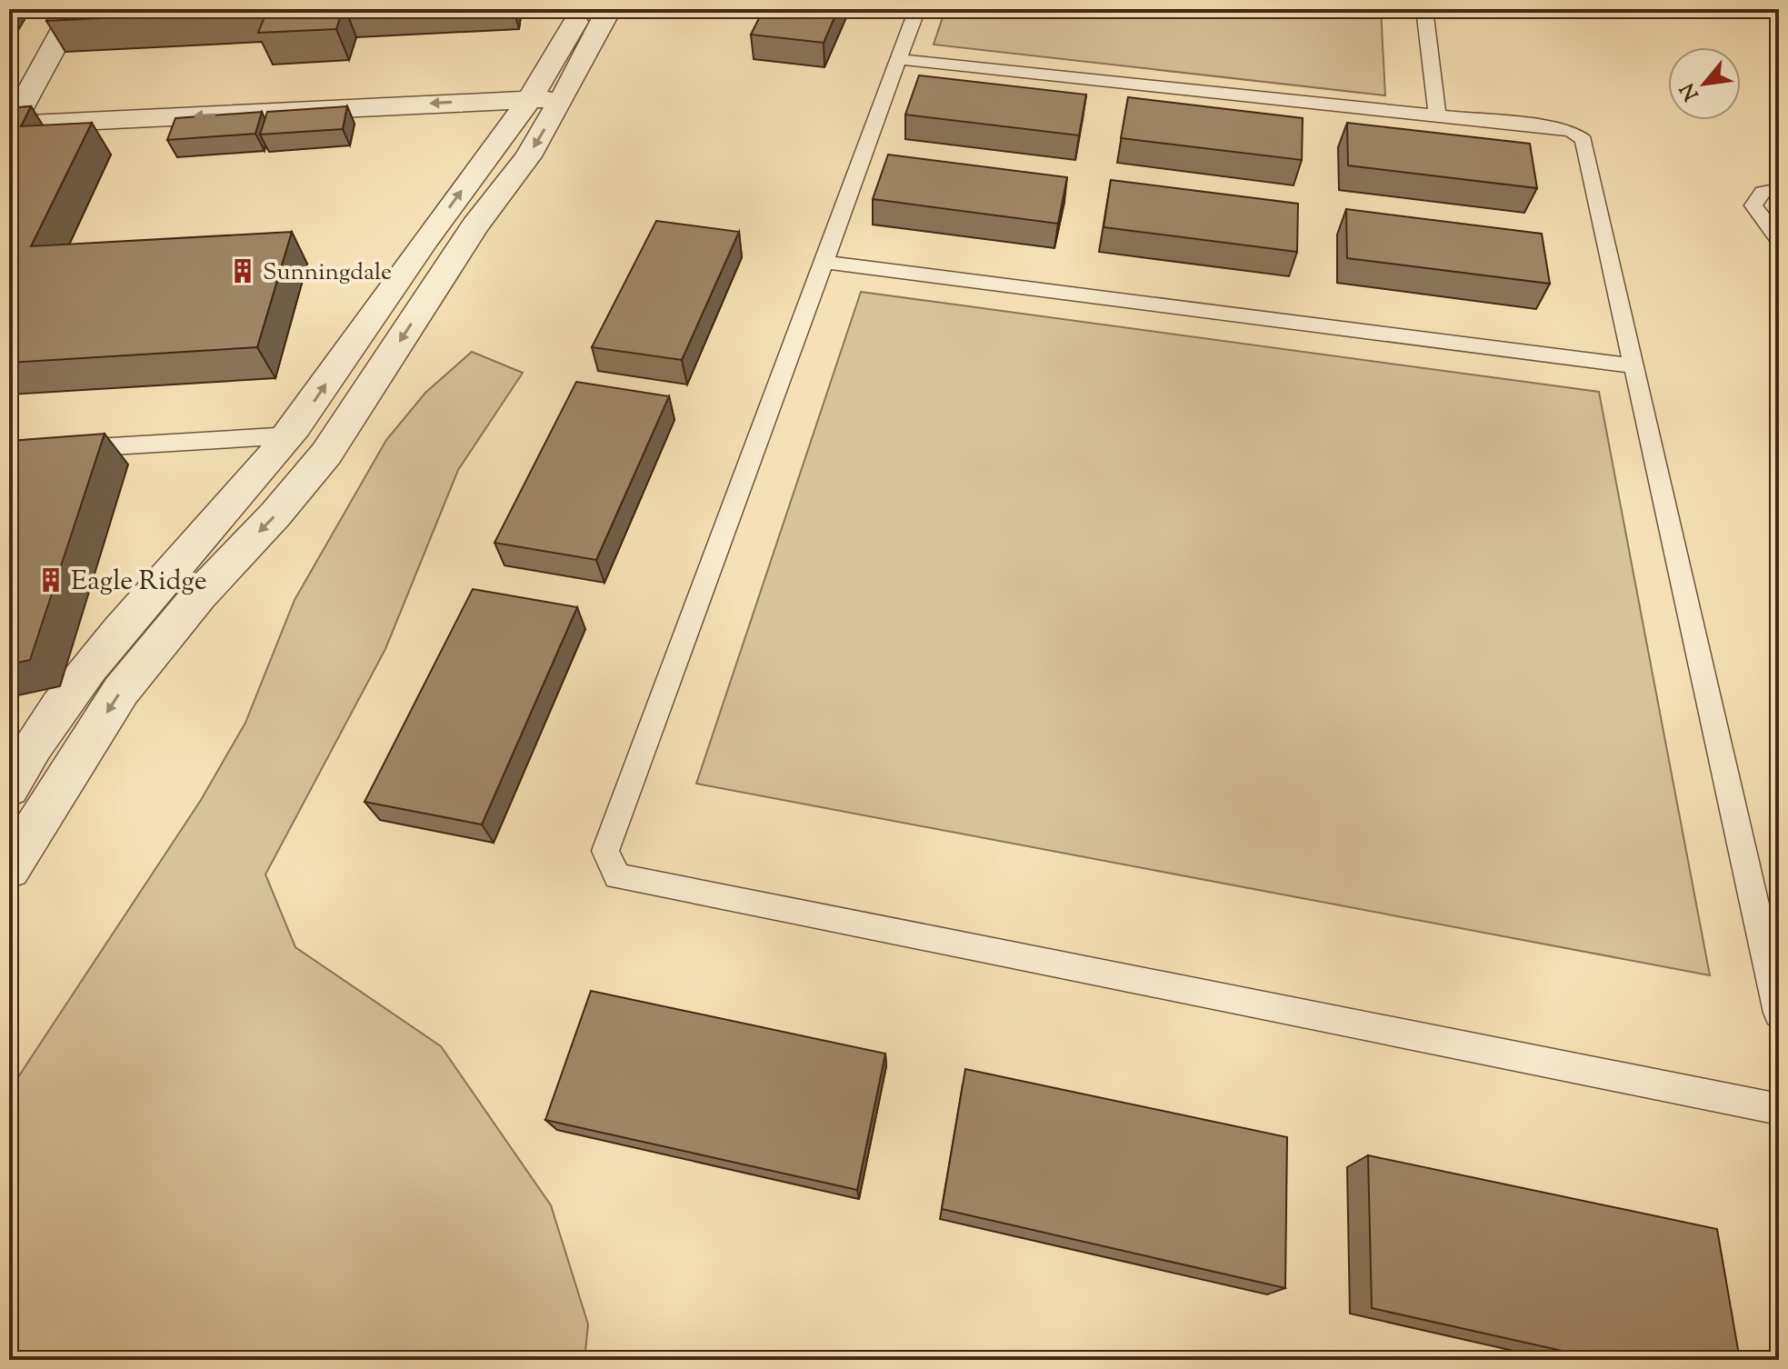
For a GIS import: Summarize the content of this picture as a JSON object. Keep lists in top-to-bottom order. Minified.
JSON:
{"places":{"building":["Sunningdale","Eagle Ridge"]},"north":"bottom left"}
